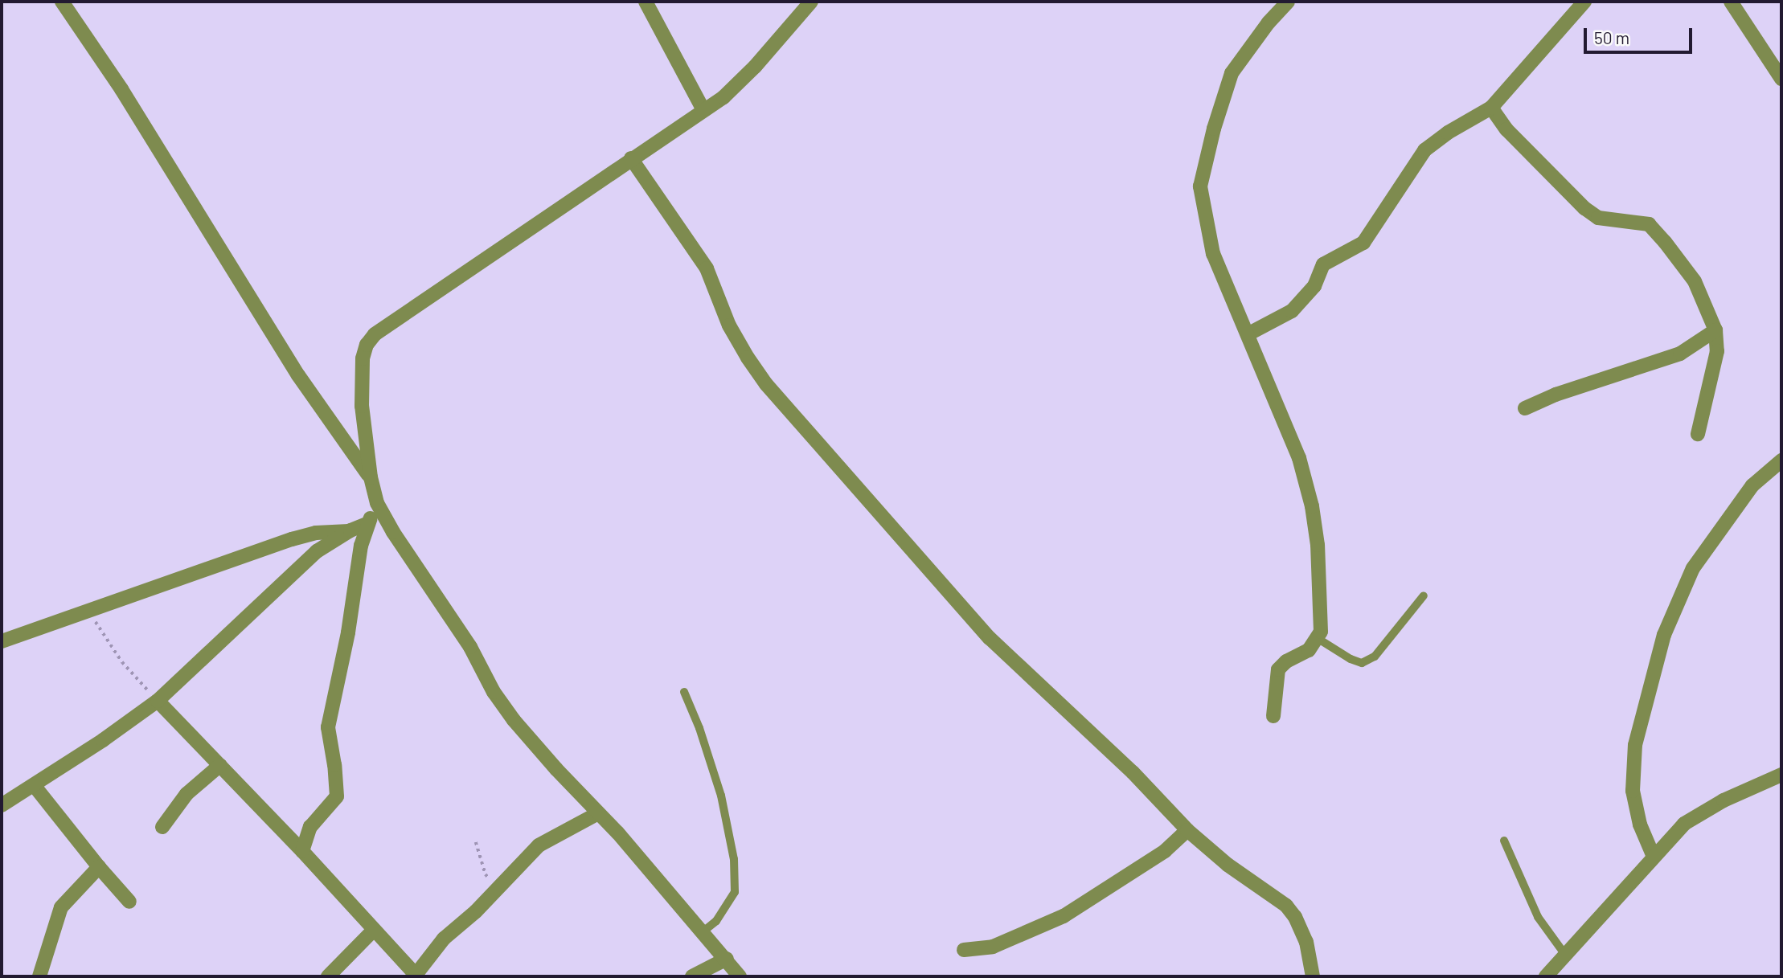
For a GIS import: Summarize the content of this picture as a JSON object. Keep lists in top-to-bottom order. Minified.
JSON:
{"scale_bar":"50 m"}
